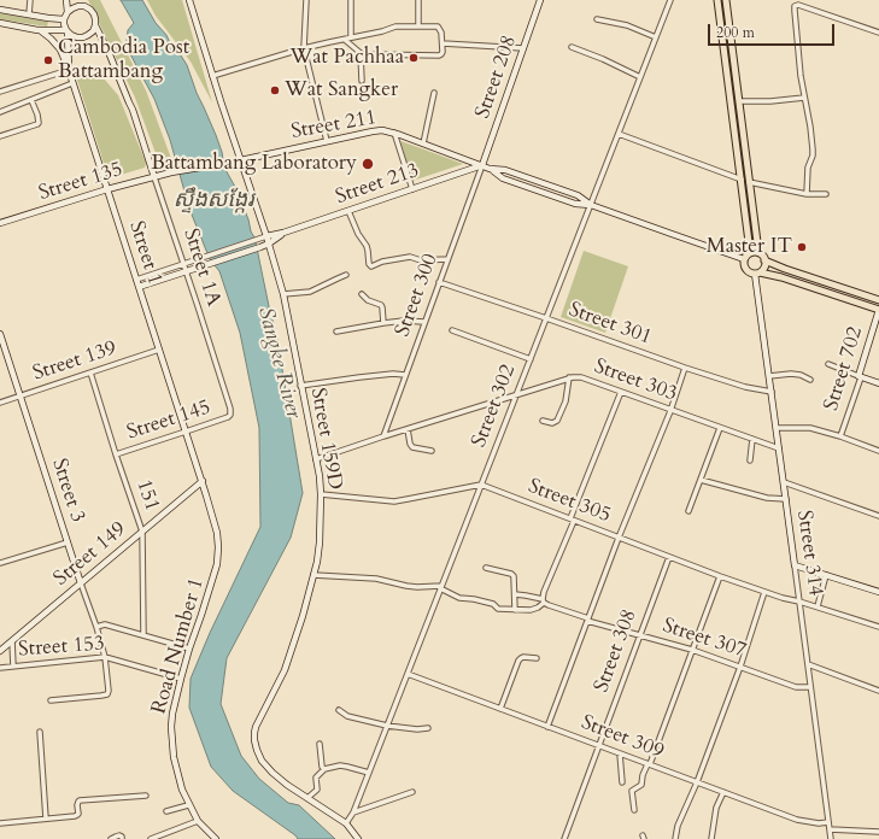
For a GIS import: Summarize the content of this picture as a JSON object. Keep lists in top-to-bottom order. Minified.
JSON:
{"streets":{"street":["Street 208","Street 211","Street 135","Street 213","Street 1","Street 1A","Street 300","Street 301","Street 139","Street 702","Street 303","Street 302","Street 145","Street 159D","Street 3","151","Street 305","Street 314","Street 149","Street 307","Road Number 1","Street 153","Street 308","Street 309"]},"crossings":[["Street 208","Street 211"],["Street 208","Street 213"],["Street 208","Street 300"],["Street 211","Street 135"],["Street 211","Street 213"],["Street 211","Street 300"],["Street 211","Street 302"],["Street 211","Street 159D"],["Street 211","Street 314"],["Street 135","Street 1"],["Street 135","Street 1A"],["Street 213","Street 1"],["Street 213","Street 1A"],["Street 213","Street 300"],["Street 213","Street 159D"],["Street 1","Street 1A"],["Street 1","Street 139"],["Street 1","Street 145"],["Street 1","Street 149"],["Street 1","Road Number 1"],["Street 1A","Street 145"],["Street 300","Street 301"],["Street 300","Street 303"],["Street 301","Street 302"],["Street 301","Street 314"],["Street 139","Street 3"],["Street 139","151"],["Street 303","Street 302"],["Street 303","Street 159D"],["Street 303","Street 314"],["Street 302","Street 159D"],["Street 302","Street 305"],["Street 302","Street 309"],["Street 145","151"],["Street 3","Street 149"],["Street 3","Street 153"],["151","Street 149"],["Street 305","Street 314"],["Street 305","Street 308"],["Street 314","Street 307"],["Street 314","Street 309"],["Street 149","Road Number 1"],["Street 307","Street 308"],["Road Number 1","Street 153"],["Street 308","Street 309"]],"water":["ស្ទឹងសង្កែរ","Sangke River"],"places":["Wat Pachhaa","Cambodia Post Battambang","Wat Sangker","Battambang Laboratory","Master IT"],"scale_bar":"200 m"}
